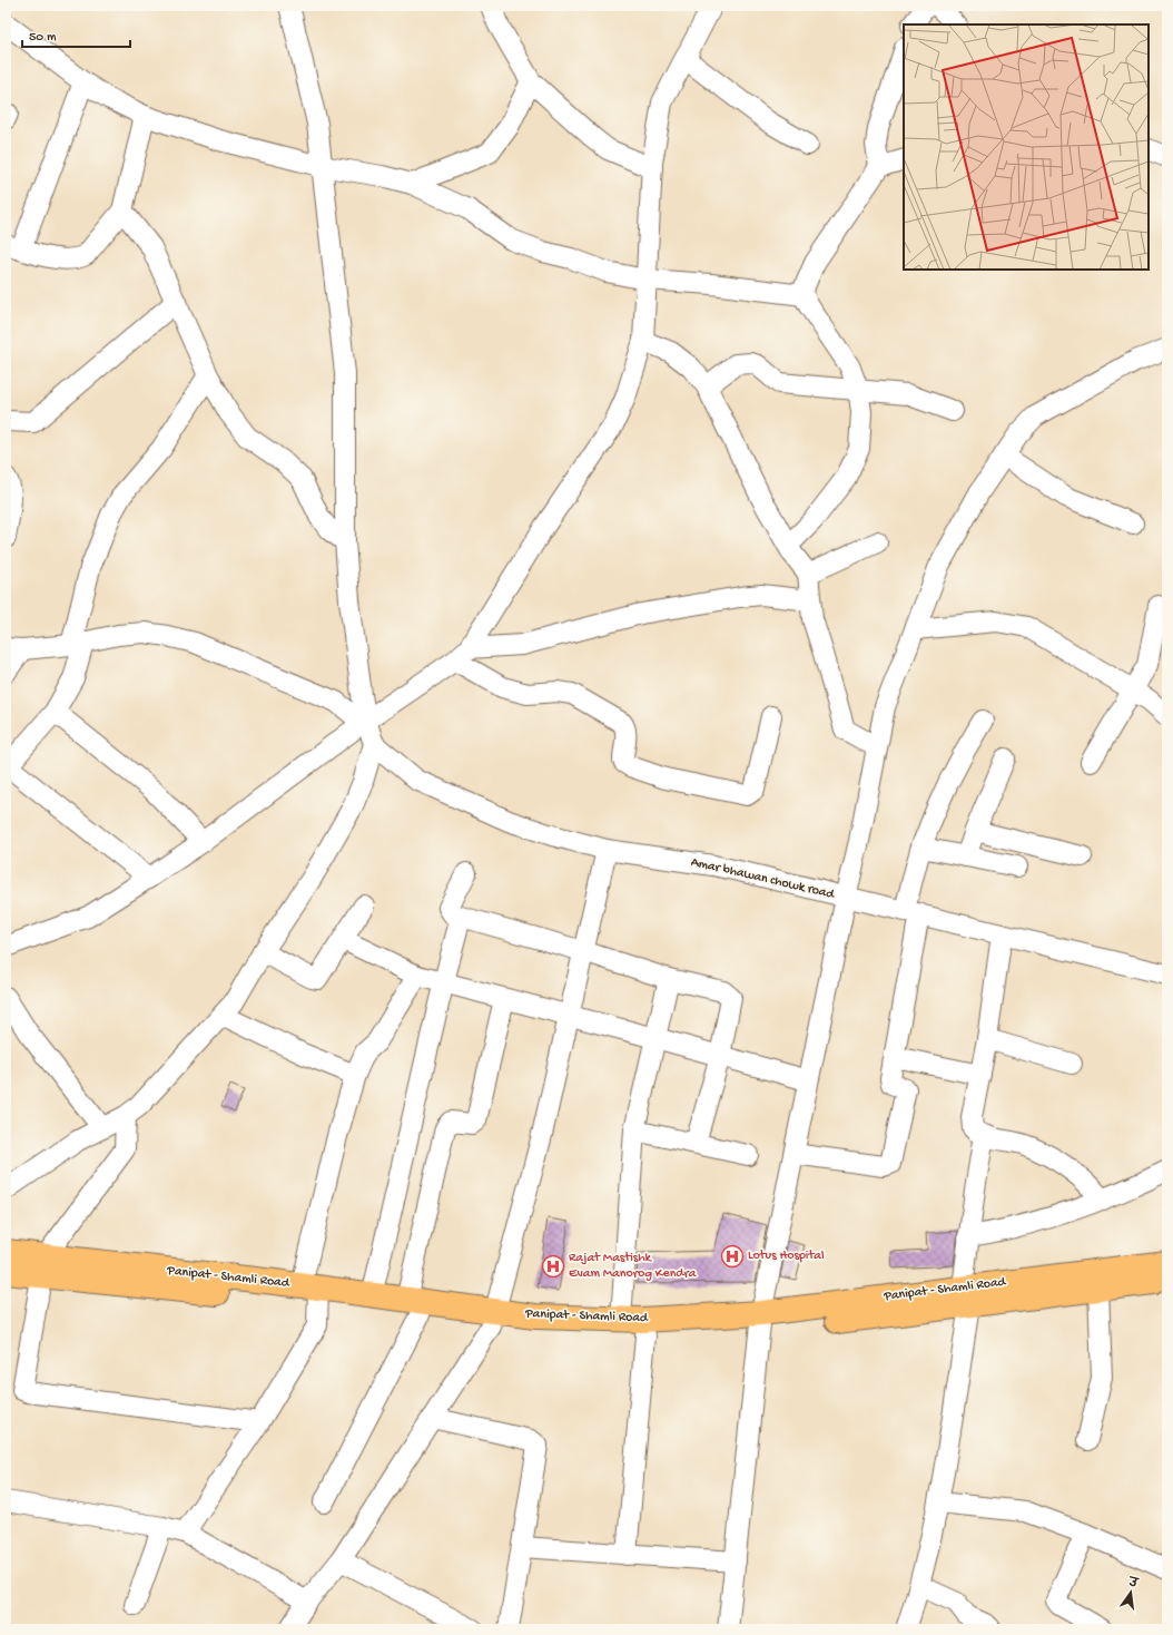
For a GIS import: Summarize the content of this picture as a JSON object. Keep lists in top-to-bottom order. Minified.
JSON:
{"streets":{"highway":["Panipat - Shamli Road"],"street":["Amar bhawan chowk road"]},"places":{"hospital":["Lotus Hospital","Rajat Mastishk Evam Manorog Kendra"]},"scale_bar":"50 m","north":"top"}
